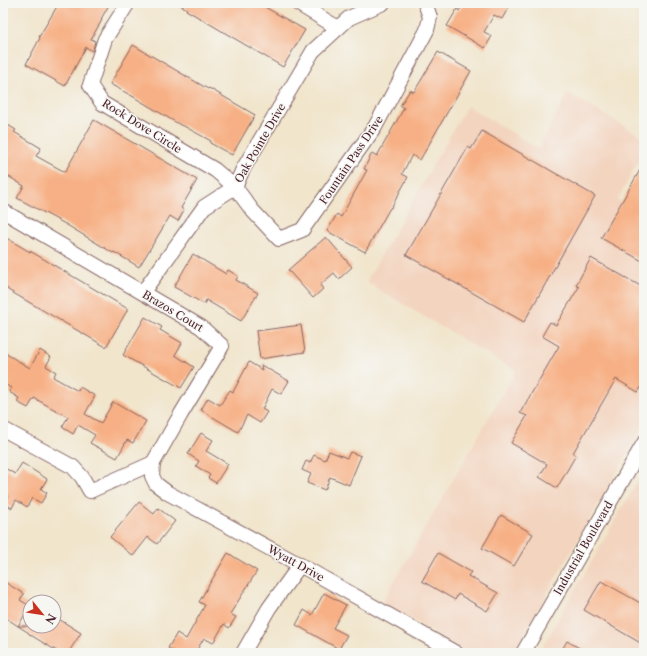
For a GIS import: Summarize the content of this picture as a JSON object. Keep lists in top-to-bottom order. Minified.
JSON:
{"streets":{"street":["Rock Dove Circle","Oak Pointe Drive","Fountain Pass Drive","Brazos Court","Industrial Boulevard","Wyatt Drive"]},"crossings":[["Rock Dove Circle","Oak Pointe Drive"],["Rock Dove Circle","Fountain Pass Drive"],["Oak Pointe Drive","Fountain Pass Drive"],["Oak Pointe Drive","Brazos Court"],["Brazos Court","Wyatt Drive"]],"north":"bottom right"}
